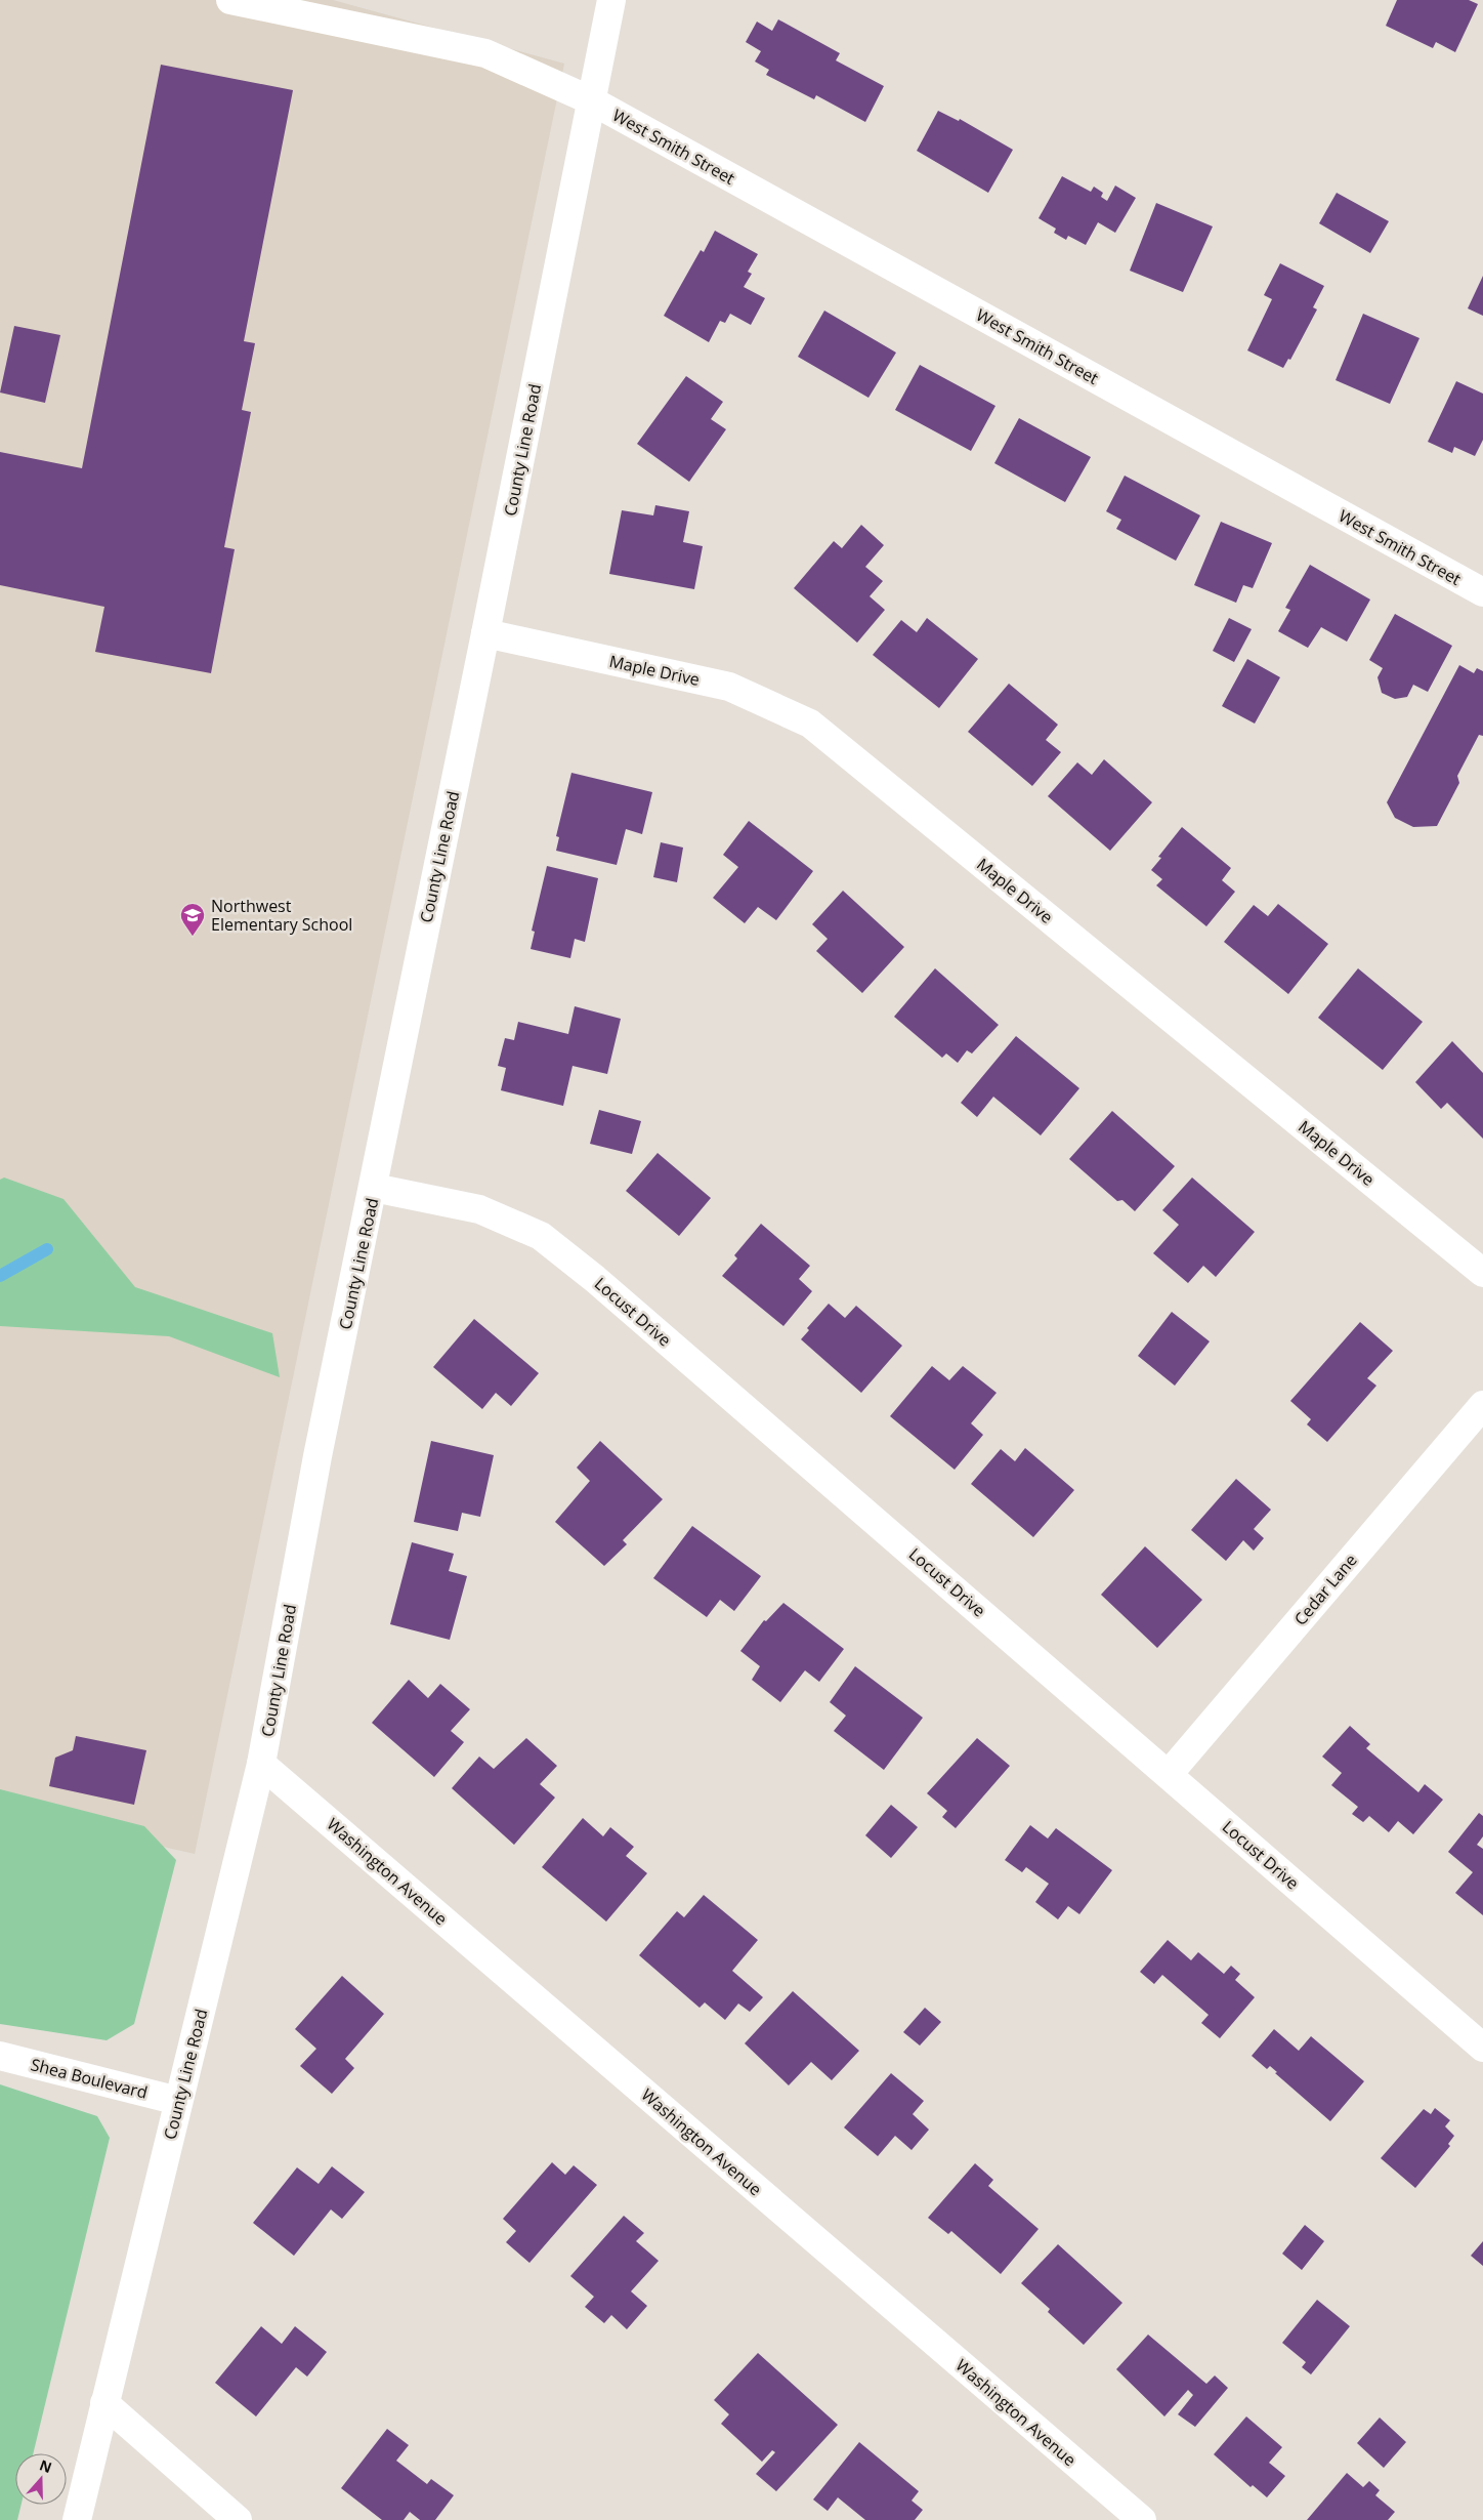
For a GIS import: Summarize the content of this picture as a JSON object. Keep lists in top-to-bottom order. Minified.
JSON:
{"streets":{"street":["West Smith Street","County Line Road","Maple Drive","Locust Drive","Cedar Lane","Washington Avenue","Shea Boulevard"]},"crossings":[["West Smith Street","County Line Road"],["County Line Road","Maple Drive"],["County Line Road","Locust Drive"],["County Line Road","Washington Avenue"],["County Line Road","Shea Boulevard"],["Locust Drive","Cedar Lane"]],"places":{"school or university":["Northwest Elementary School"]},"north":"top"}
